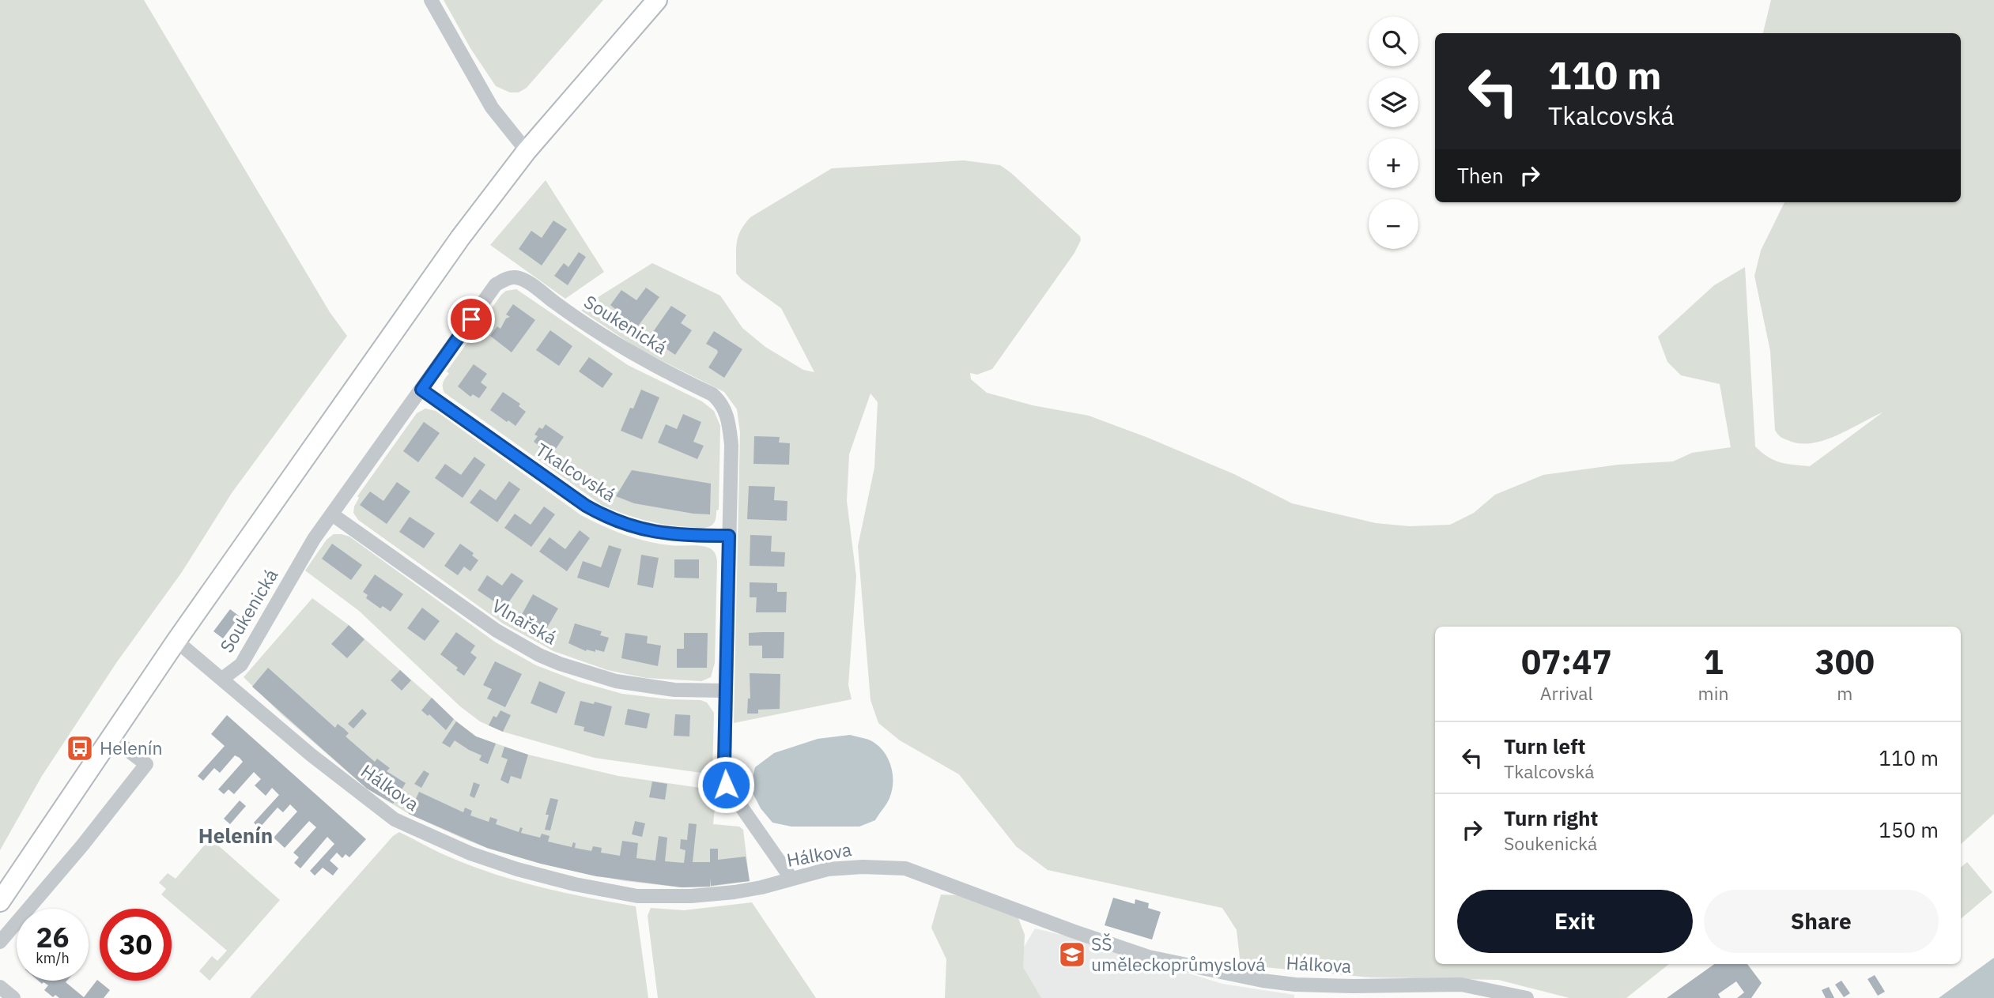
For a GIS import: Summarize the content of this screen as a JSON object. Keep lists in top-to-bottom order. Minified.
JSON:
{"streets":{"street":["Soukenická","Tkalcovská","Vlnařská","Hálkova"]},"crossings":[["Soukenická","Tkalcovská"],["Soukenická","Vlnařská"],["Soukenická","Hálkova"]],"districts":["Helenín"],"places":{"bus stop":["Helenín"],"school or university":["SŠ uměleckoprůmyslová"]},"page":{"map_buttons":["+","−"],"turn":["110 m","Tkalcovská"],"then":"Then","eta":["07:47","Arrival","1","min","300","m"],"list":[{"name":"Turn left","note":"Tkalcovská","value":"110 m"},{"name":"Turn right","note":"Soukenická","value":"150 m"}],"buttons":["Exit","Share"],"speed":"26 km/h","limit":"30"}}
